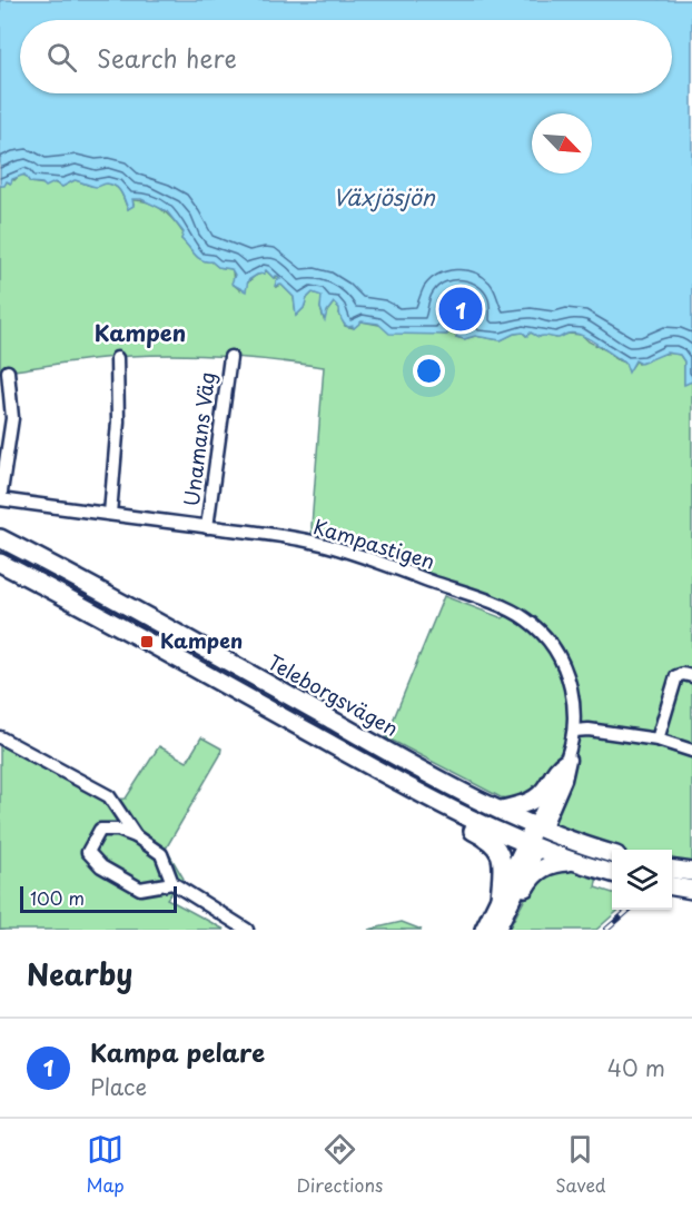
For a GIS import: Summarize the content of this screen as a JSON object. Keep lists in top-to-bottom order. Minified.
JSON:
{"streets":{"main road":["Teleborgsvägen"],"street":["Unamans Väg","Kampastigen"]},"crossings":[["Unamans Väg","Kampastigen"],["Kampastigen","Teleborgsvägen"]],"districts":["Kampen"],"water":["Växjösjön"],"places":{"transit":["Kampen"]},"scale_bar":"100 m","north":"bottom right","page":{"search":"Search here","pins":"1","scale":"100 m","heading":"Nearby","list":[{"mark":"1","name":"Kampa pelare","note":"Place","value":"40 m"}],"nav":["Map","Directions","Saved"]}}
